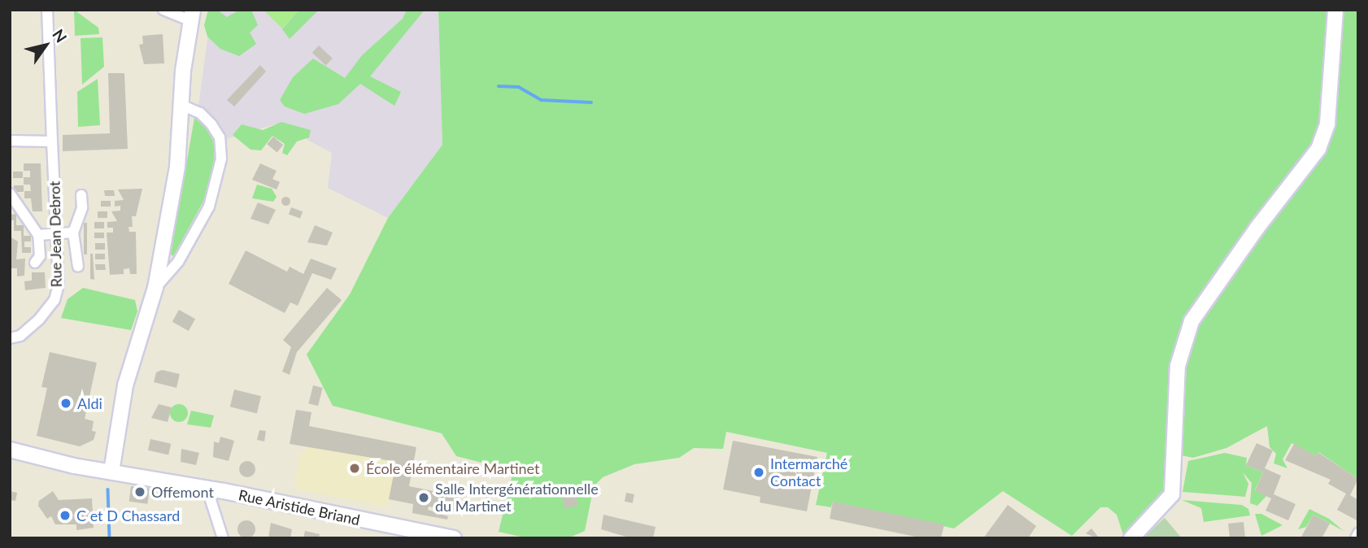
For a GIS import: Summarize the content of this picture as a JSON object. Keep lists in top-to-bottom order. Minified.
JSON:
{"streets":{"street":["Rue Jean Debrot","Rue Aristide Briand"]},"places":["Aldi","École élémentaire Martinet","Intermarché Contact","Offemont","Salle Intergénérationnelle du Martinet","C et D Chassard"],"north":"top right"}
